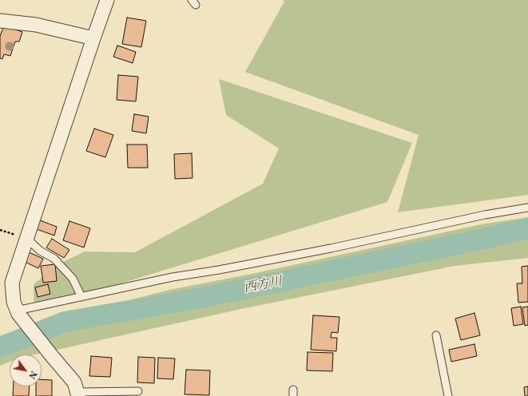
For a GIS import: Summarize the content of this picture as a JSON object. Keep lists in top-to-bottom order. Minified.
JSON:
{"water":["西方川"],"north":"bottom right"}
